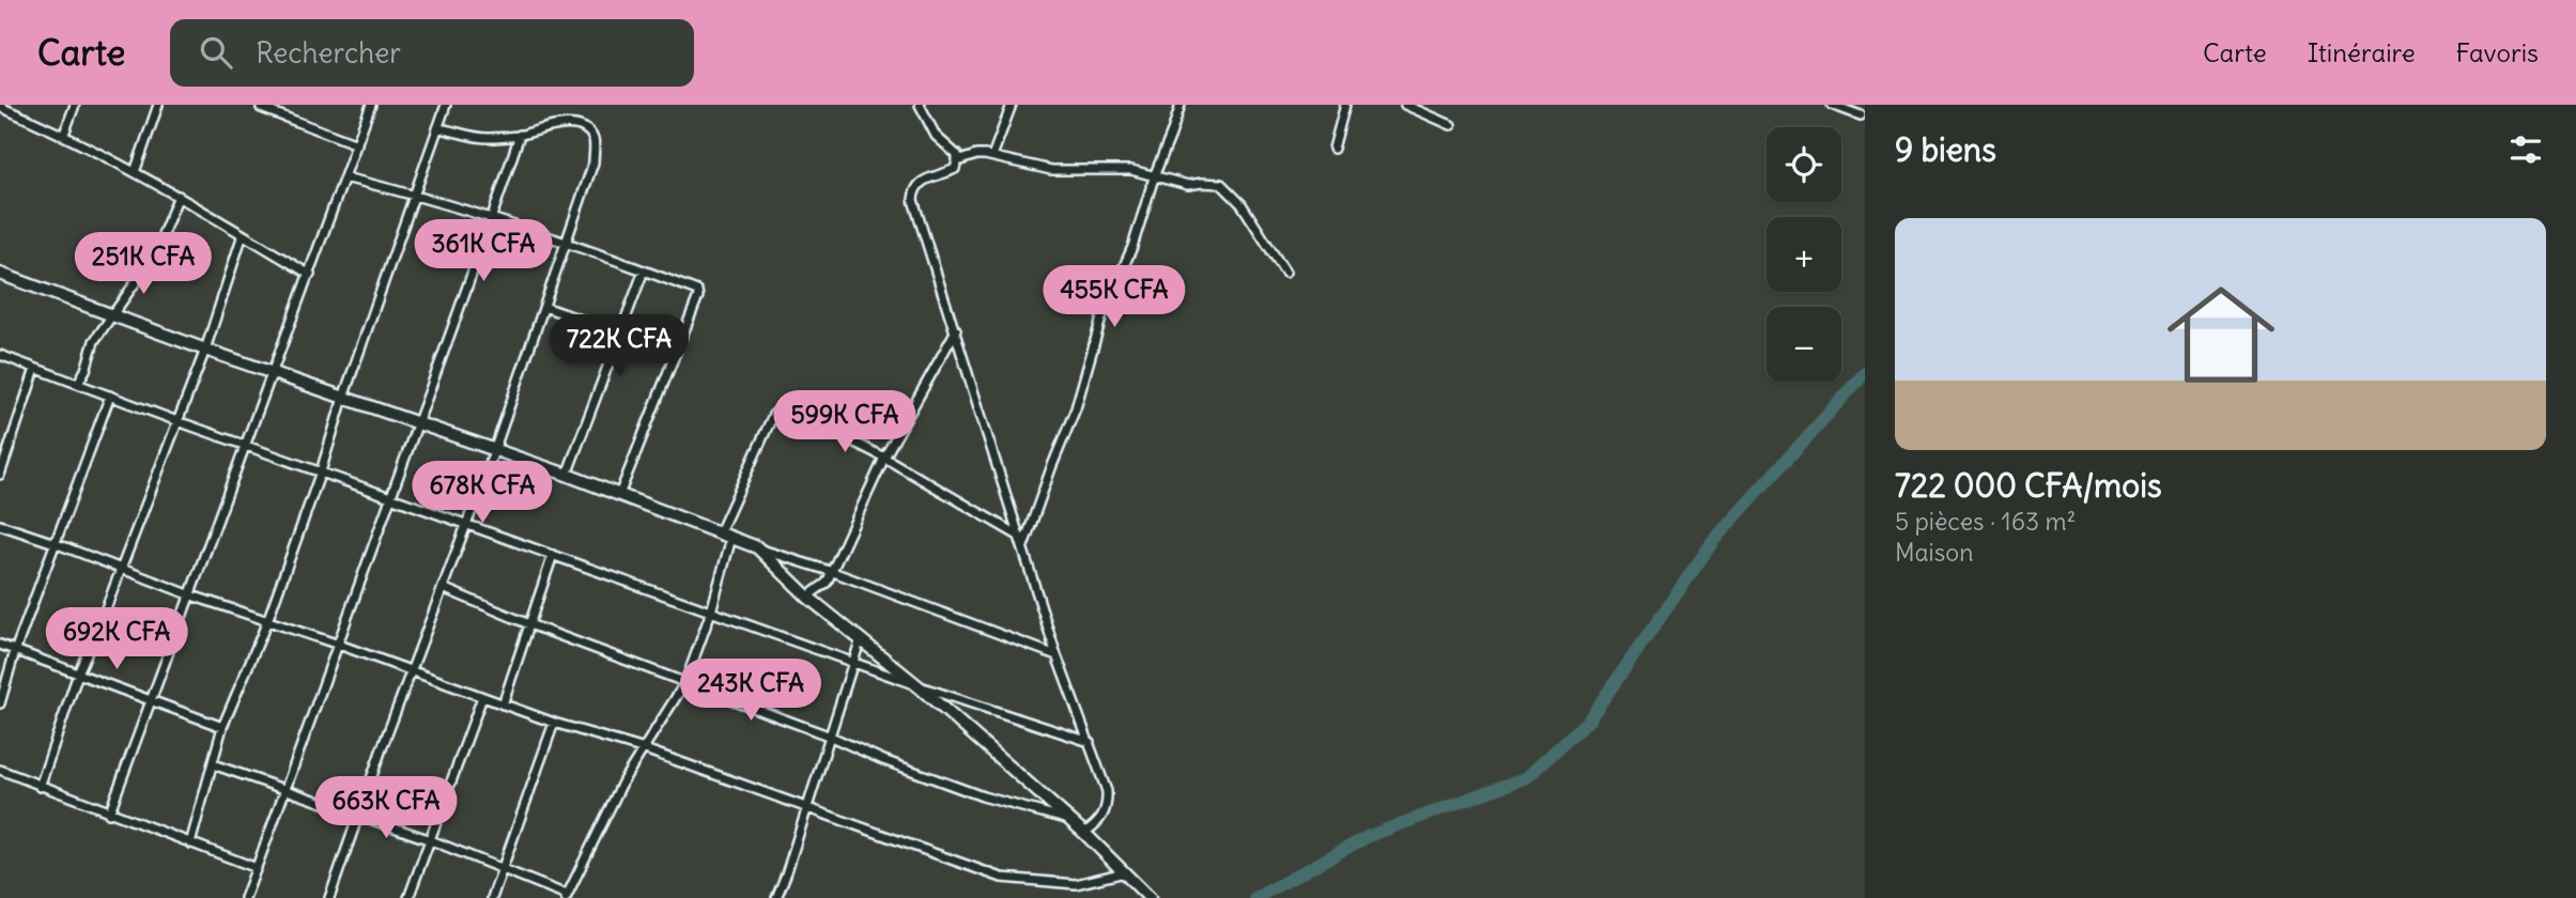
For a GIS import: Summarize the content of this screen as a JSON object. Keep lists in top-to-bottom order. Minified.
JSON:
{"page":{"header":"Carte","search":"Rechercher","nav":["Carte","Itinéraire","Favoris"],"heading":"9 biens","map_buttons":["+","−"],"list":[{"name":"722 000 CFA/mois","note":"5 pièces · 163 m² · Maison"}],"price":["361K CFA","251K CFA","455K CFA","722K CFA","599K CFA","678K CFA","692K CFA","243K CFA","663K CFA"]}}
